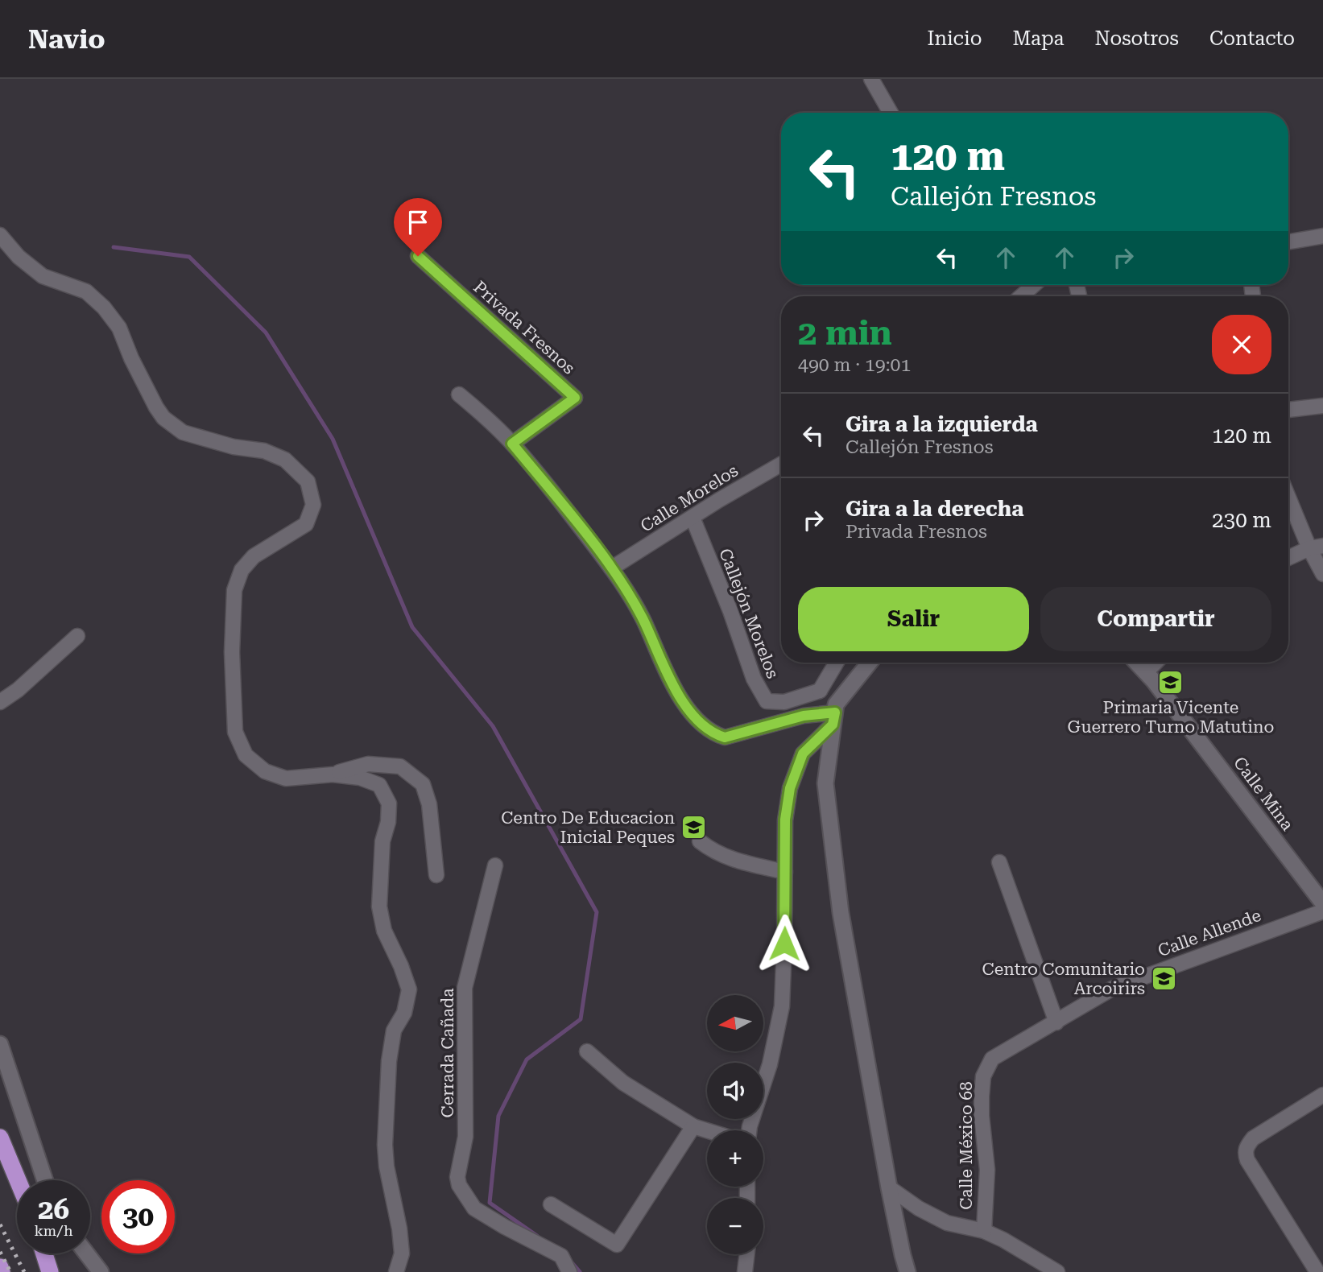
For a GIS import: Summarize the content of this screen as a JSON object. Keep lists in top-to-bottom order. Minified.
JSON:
{"streets":{"street":["Privada Fresnos","Calle Morelos","Callejón Morelos","Calle Mina","Calle Allende","Cerrada Cañada","Calle México 68"]},"crossings":[["Calle Morelos","Callejón Morelos"],["Calle Allende","Calle México 68"]],"places":{"school or university":["Primaria Vicente Guerrero Turno Matutino","Centro De Educacion Inicial Peques","Centro Comunitario Arcoirirs"]},"north":"left","page":{"header":"Navio","nav":["Inicio","Mapa","Nosotros","Contacto"],"turn":["120 m","Callejón Fresnos"],"heading":["2 min","490 m · 19:01"],"list":[{"name":"Gira a la izquierda","note":"Callejón Fresnos","value":"120 m"},{"name":"Gira a la derecha","note":"Privada Fresnos","value":"230 m"}],"buttons":["Salir","Compartir"],"map_buttons":["+","−"],"speed":"26 km/h","limit":"30"}}
